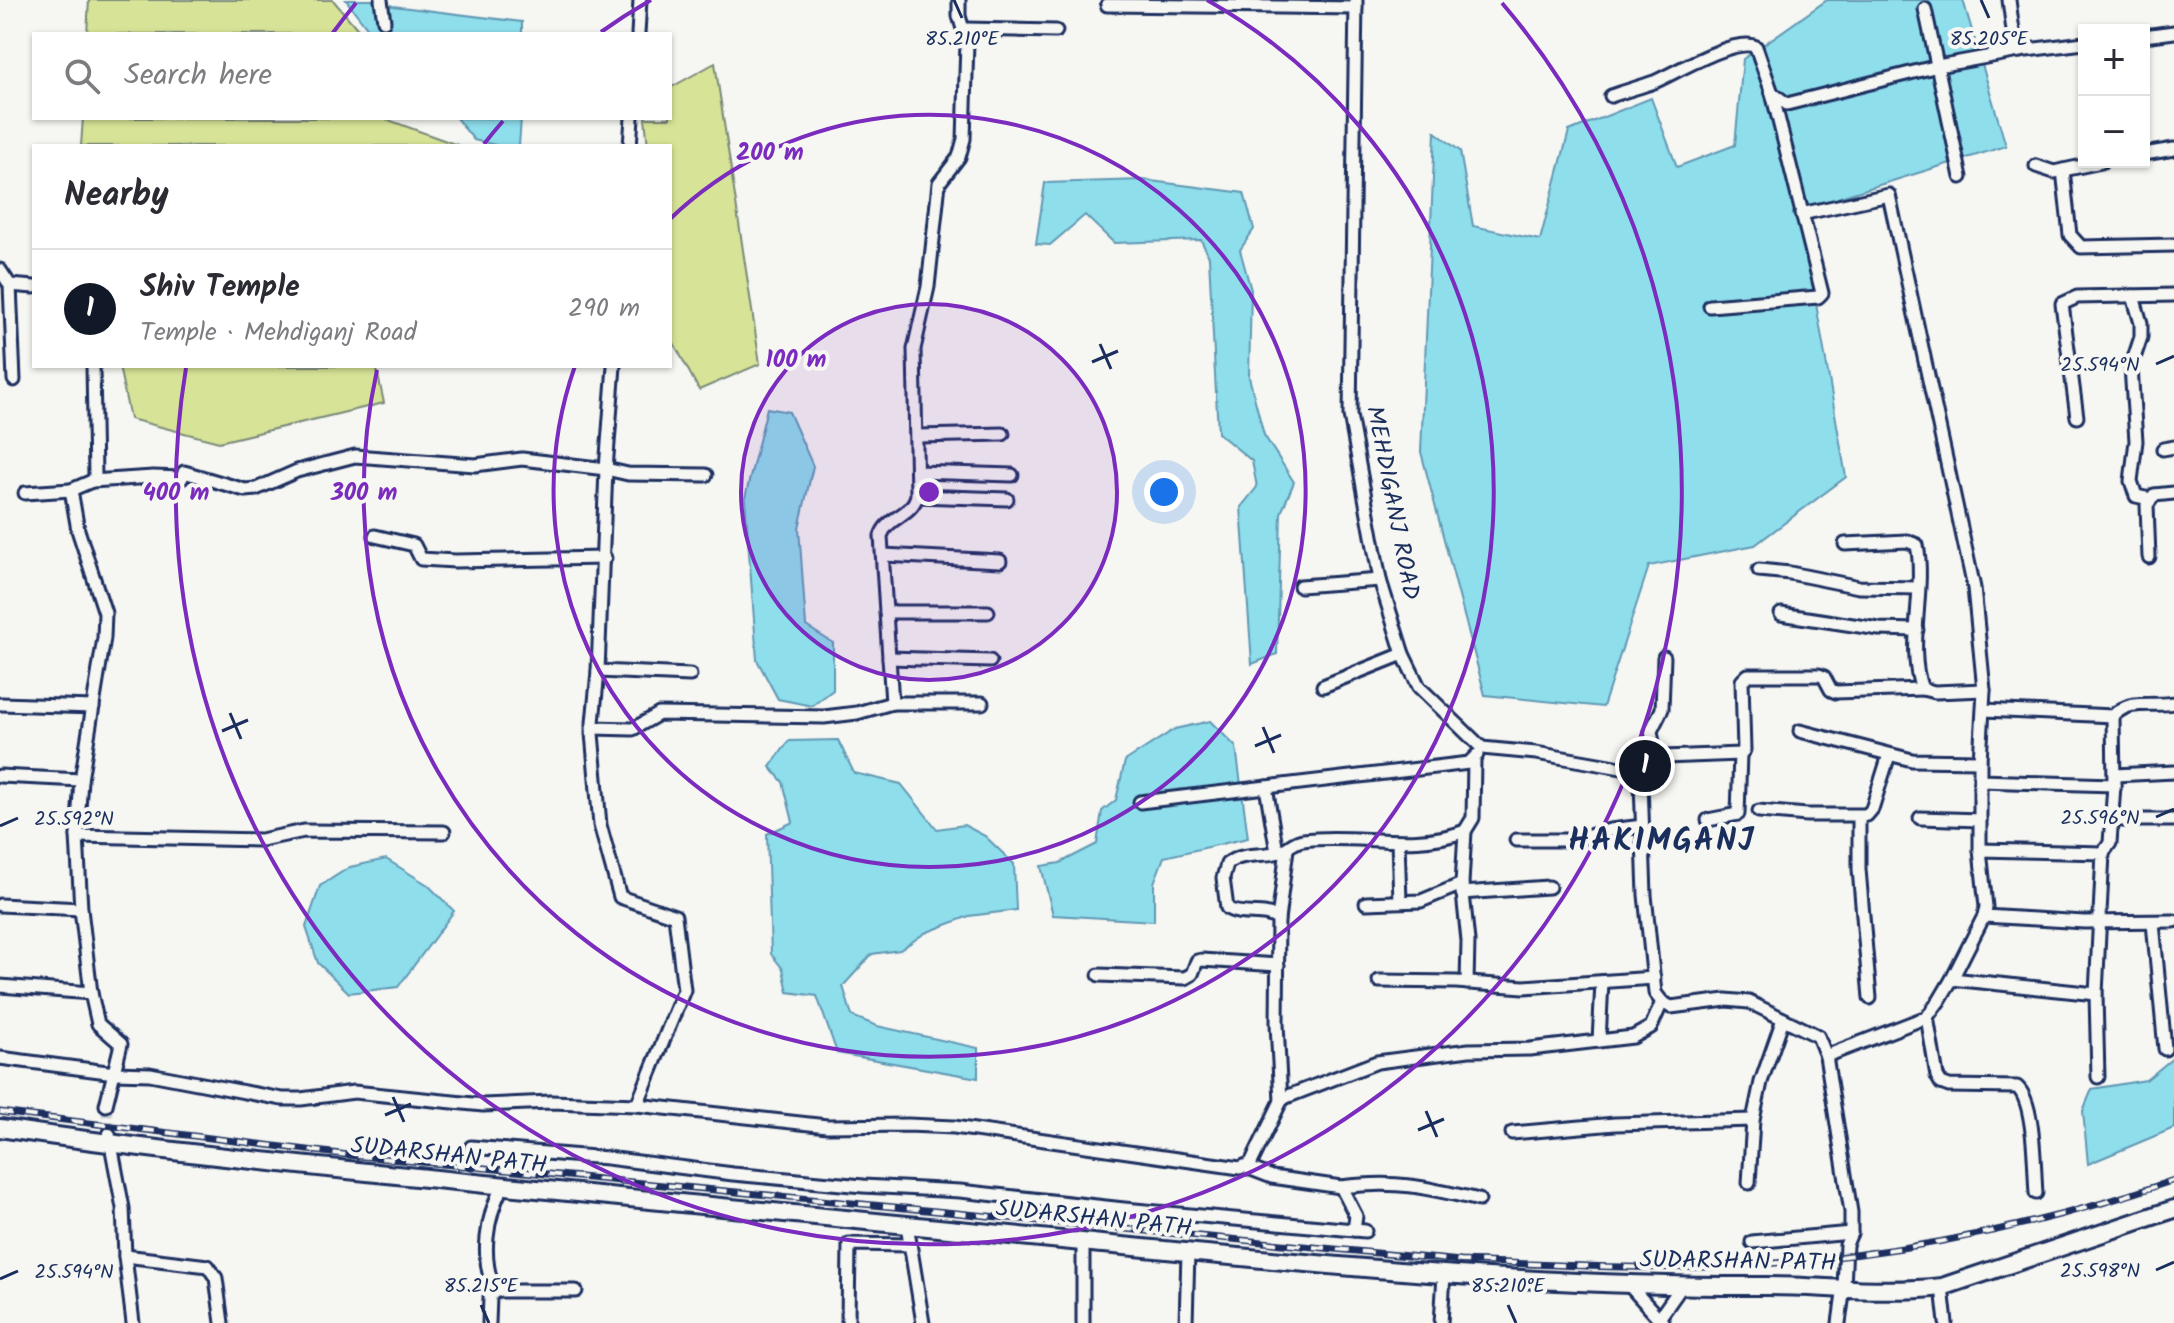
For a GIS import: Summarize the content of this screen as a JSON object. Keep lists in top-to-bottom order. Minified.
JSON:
{"streets":{"main road":["SUDARSHAN PATH"],"street":["MEHDIGANJ ROAD"]},"districts":["HAKIMGANJ"],"page":{"map_buttons":["+","−"],"search":"Search here","heading":"Nearby","list":[{"mark":"1","name":"Shiv Temple","note":"Temple · Mehdiganj Road","value":"290 m"}],"pins":"1"},"coordinates":["85.210°E","85.205°E","25.594°N","25.596°N","25.592°N","25.598°N","85.215°E"],"rings":["200 m","100 m","300 m","400 m"]}
